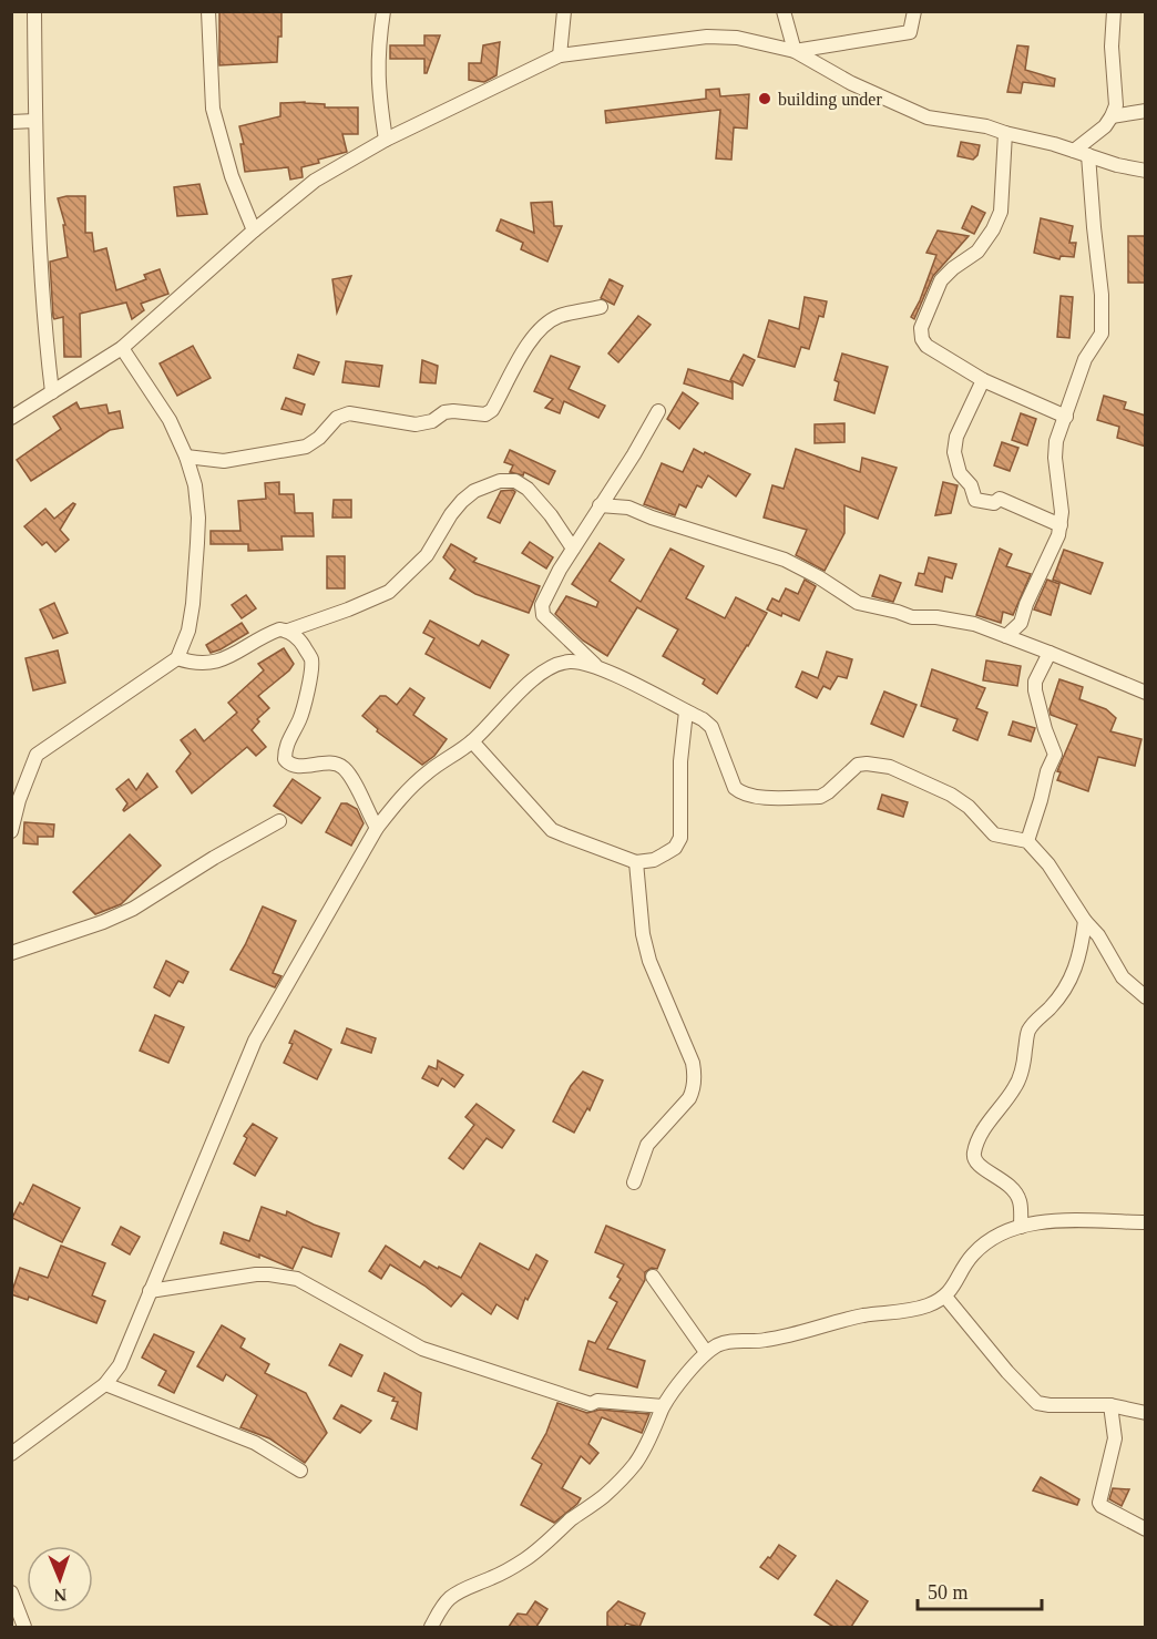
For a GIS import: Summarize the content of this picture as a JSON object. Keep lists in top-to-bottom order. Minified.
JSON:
{"places":["building under"],"scale_bar":"50 m","north":"bottom"}
